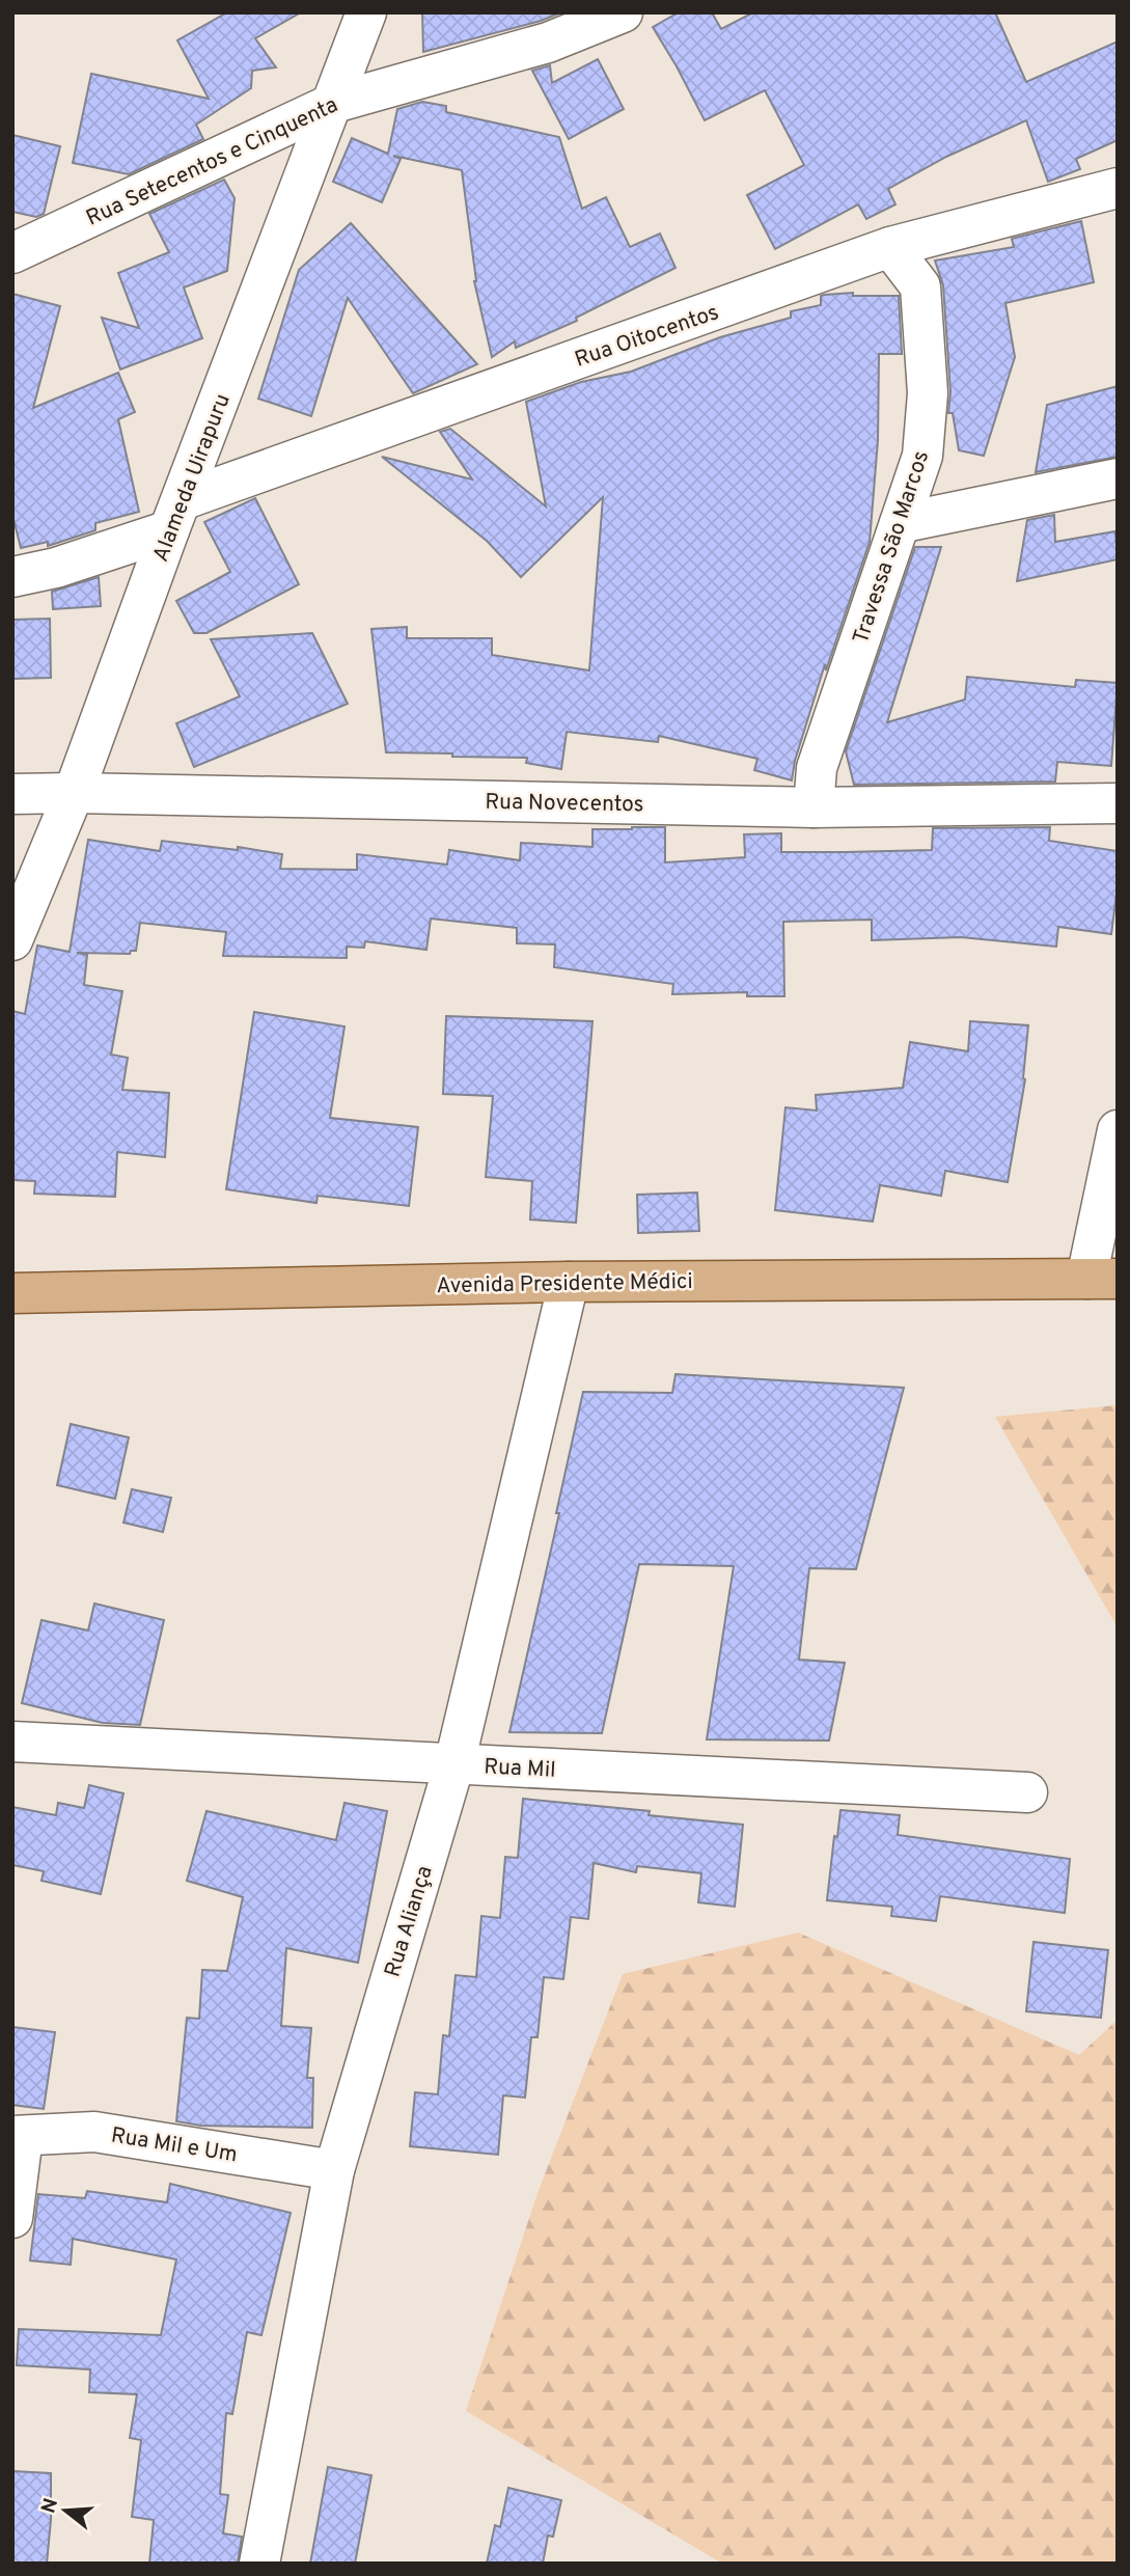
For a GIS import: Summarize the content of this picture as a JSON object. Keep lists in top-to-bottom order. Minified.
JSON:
{"streets":{"main road":["Avenida Presidente Médici"],"street":["Rua Setecentos e Cinquenta","Rua Oitocentos","Alameda Uirapuru","Travessa São Marcos","Rua Novecentos","Rua Mil","Rua Aliança","Rua Mil e Um"]},"crossings":[["Rua Setecentos e Cinquenta","Alameda Uirapuru"],["Rua Oitocentos","Alameda Uirapuru"],["Rua Oitocentos","Travessa São Marcos"],["Alameda Uirapuru","Rua Novecentos"],["Travessa São Marcos","Rua Novecentos"],["Avenida Presidente Médici","Rua Aliança"],["Rua Mil","Rua Aliança"],["Rua Aliança","Rua Mil e Um"]],"north":"left"}
